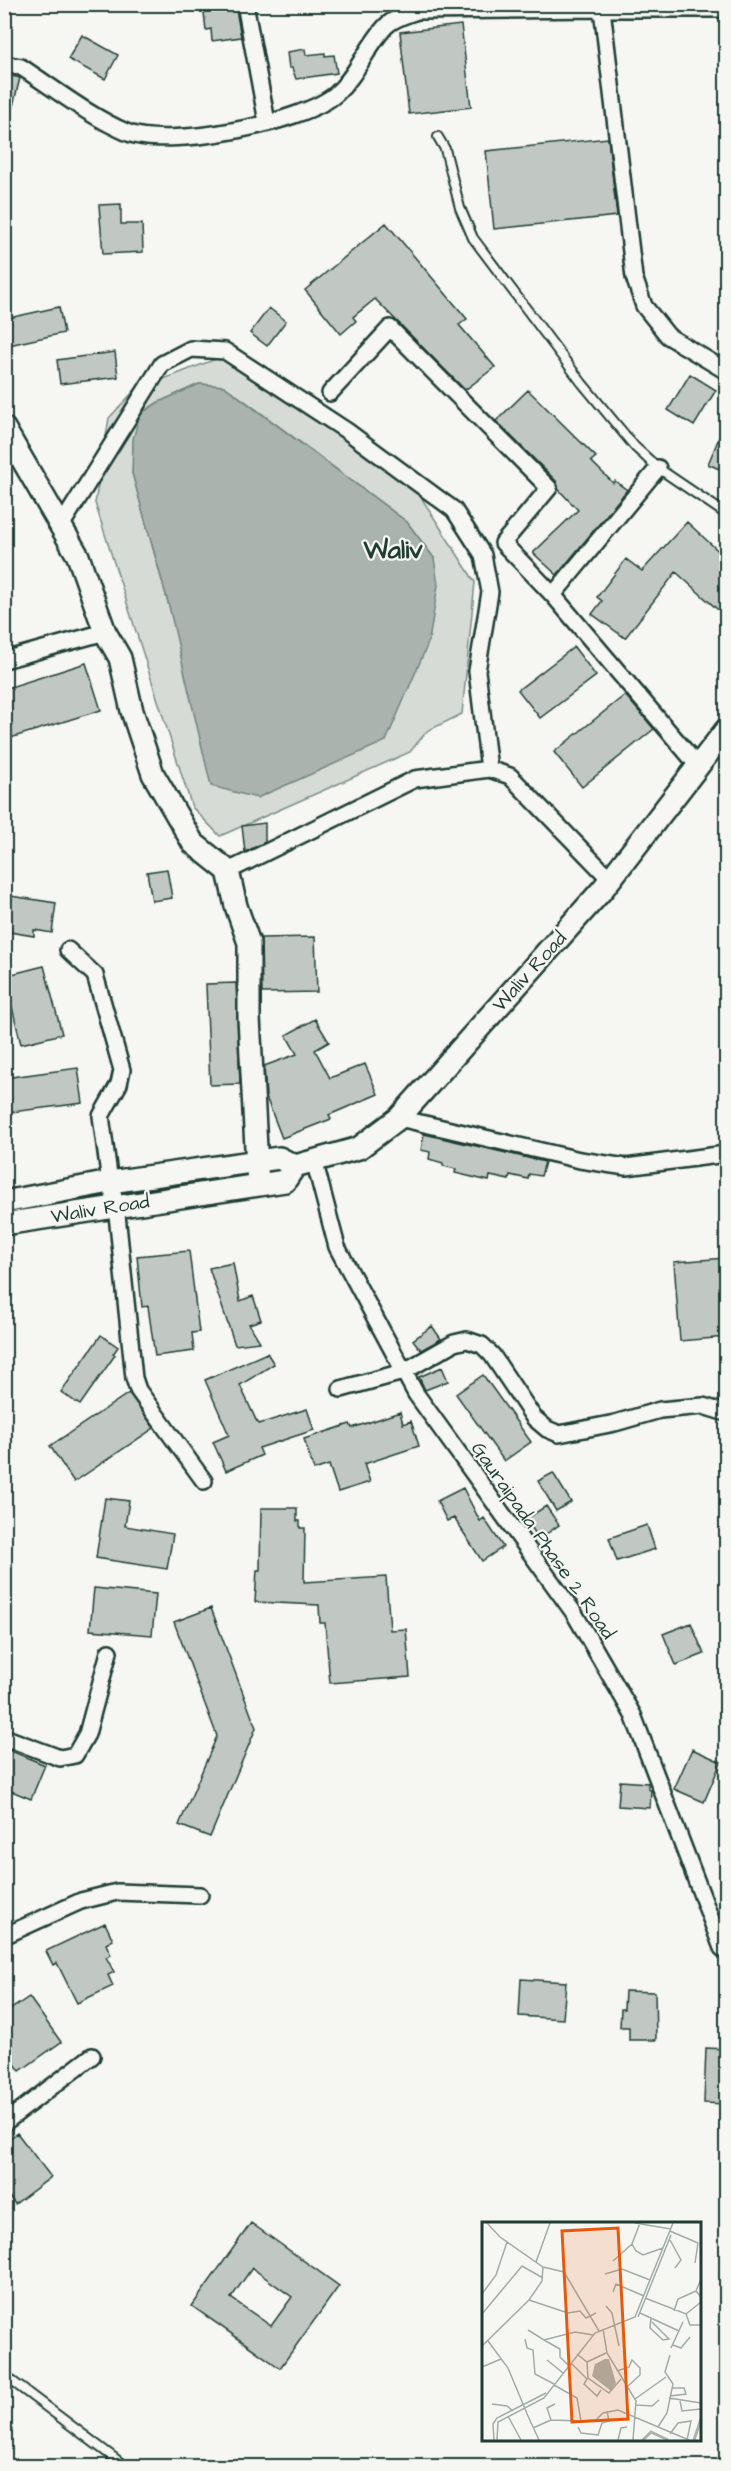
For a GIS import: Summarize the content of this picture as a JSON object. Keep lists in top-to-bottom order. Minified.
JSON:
{"streets":{"main road":["Waliv Road"],"street":["Gauraipada Phase 2 Road"]},"crossings":[["Waliv Road","Gauraipada Phase 2 Road"]],"districts":["Waliv"]}
